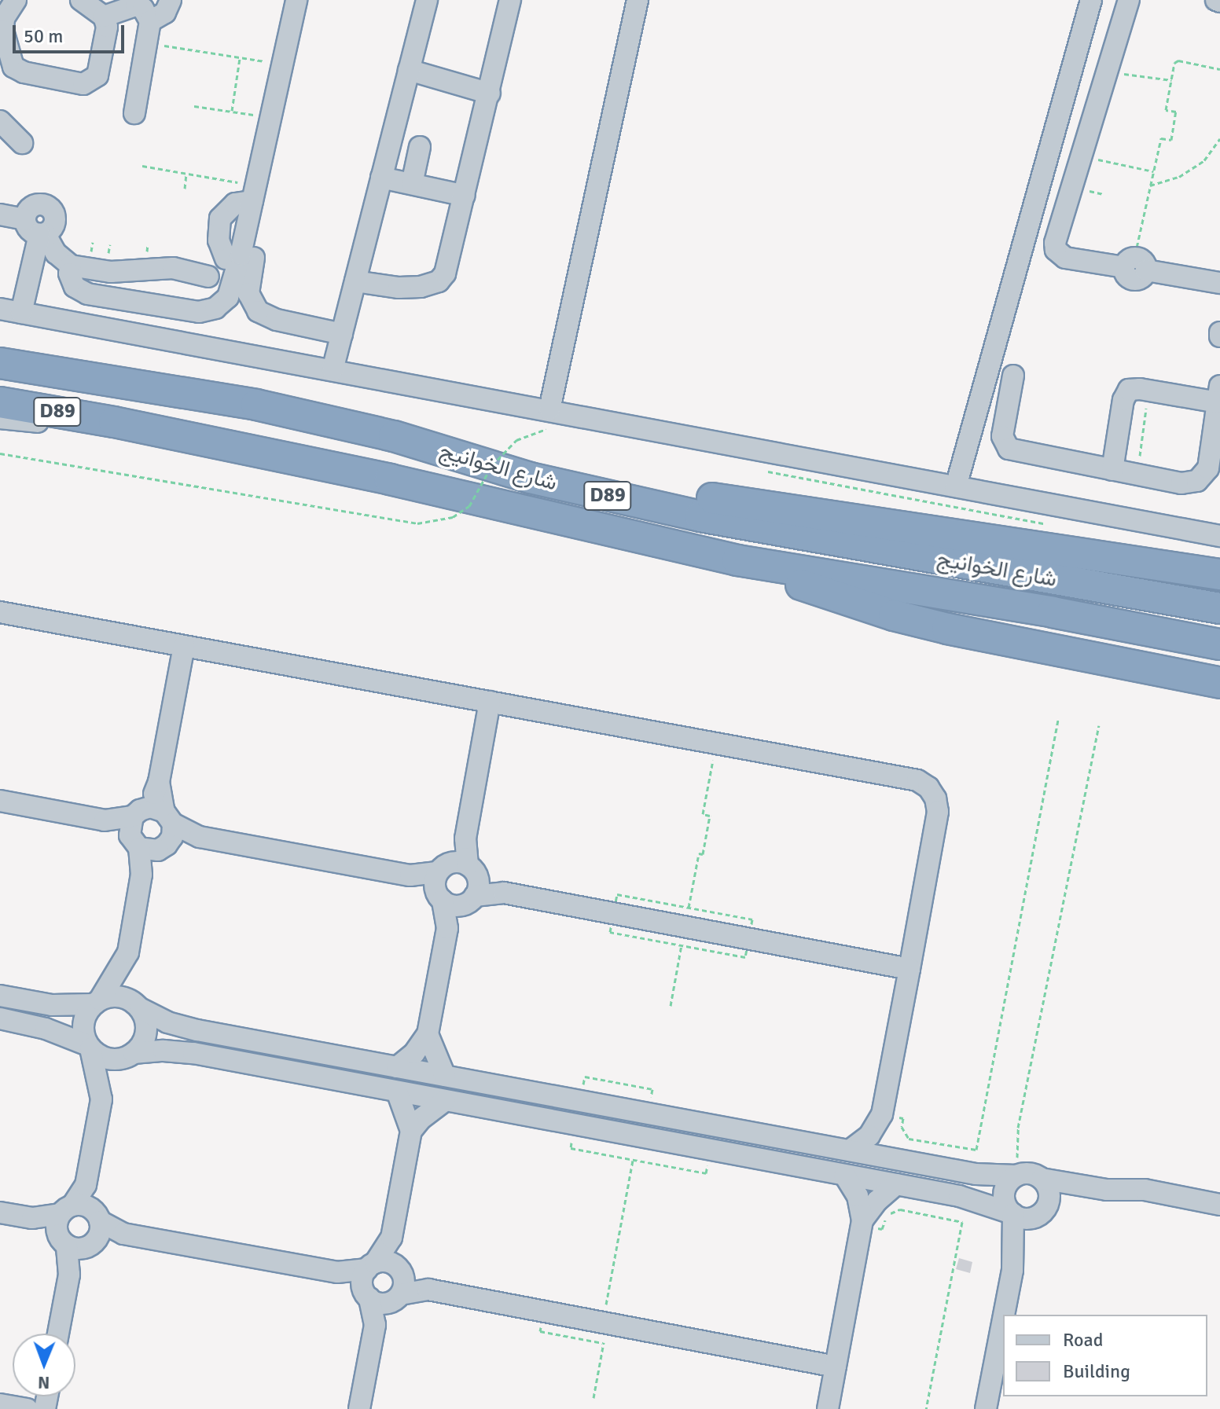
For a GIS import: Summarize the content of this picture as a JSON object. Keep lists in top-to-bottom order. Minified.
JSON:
{"streets":{"highway":["D89","شارع الخوانيج"]},"legend":["Road","Building"],"scale_bar":"50 m","north":"bottom"}
